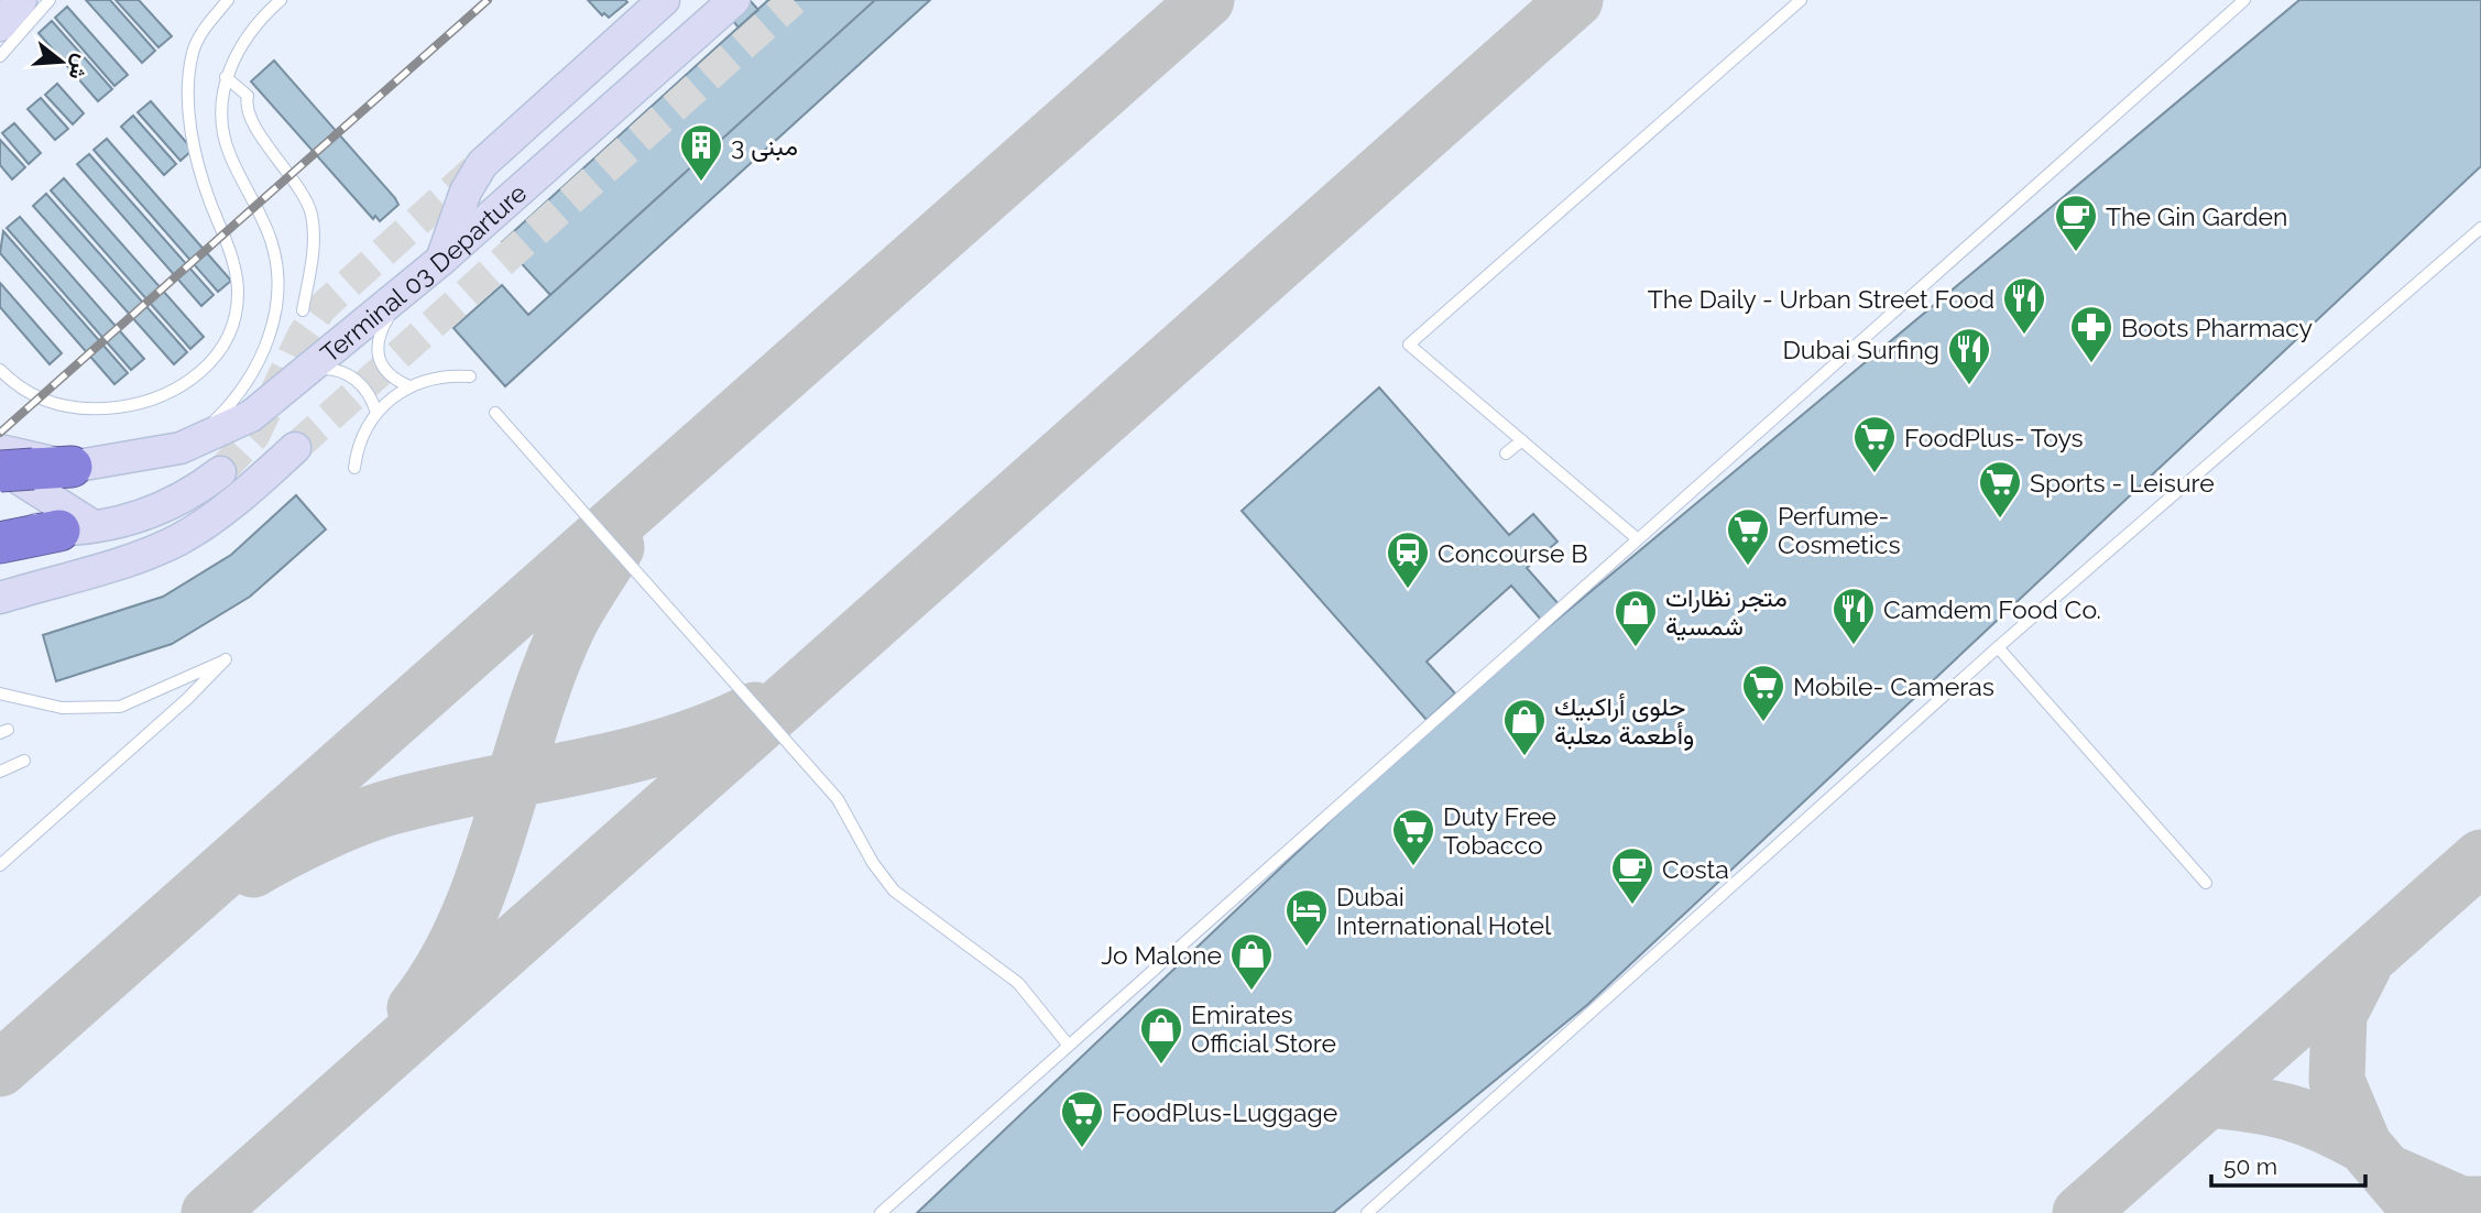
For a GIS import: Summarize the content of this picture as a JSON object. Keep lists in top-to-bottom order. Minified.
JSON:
{"streets":{"main road":["Terminal 03 Departure"]},"places":{"building":["مبنى 3"],"cafe":["The Gin Garden","Costa"],"restaurant":["The Daily - Urban Street Food","Dubai Surfing","Camdem Food Co."],"pharmacy":["Boots Pharmacy"],"supermarket":["FoodPlus- Toys","Sports - Leisure","Perfume- Cosmetics","Mobile- Cameras","Duty Free Tobacco","FoodPlus-Luggage"],"station":["Concourse B"],"shop":["متجر نظارات شمسية","حلوى أراكبيك وأطعمة معلبة","Jo Malone","Emirates Official Store"],"hotel":["Dubai International Hotel"]},"scale_bar":"50 m","north":"right"}
